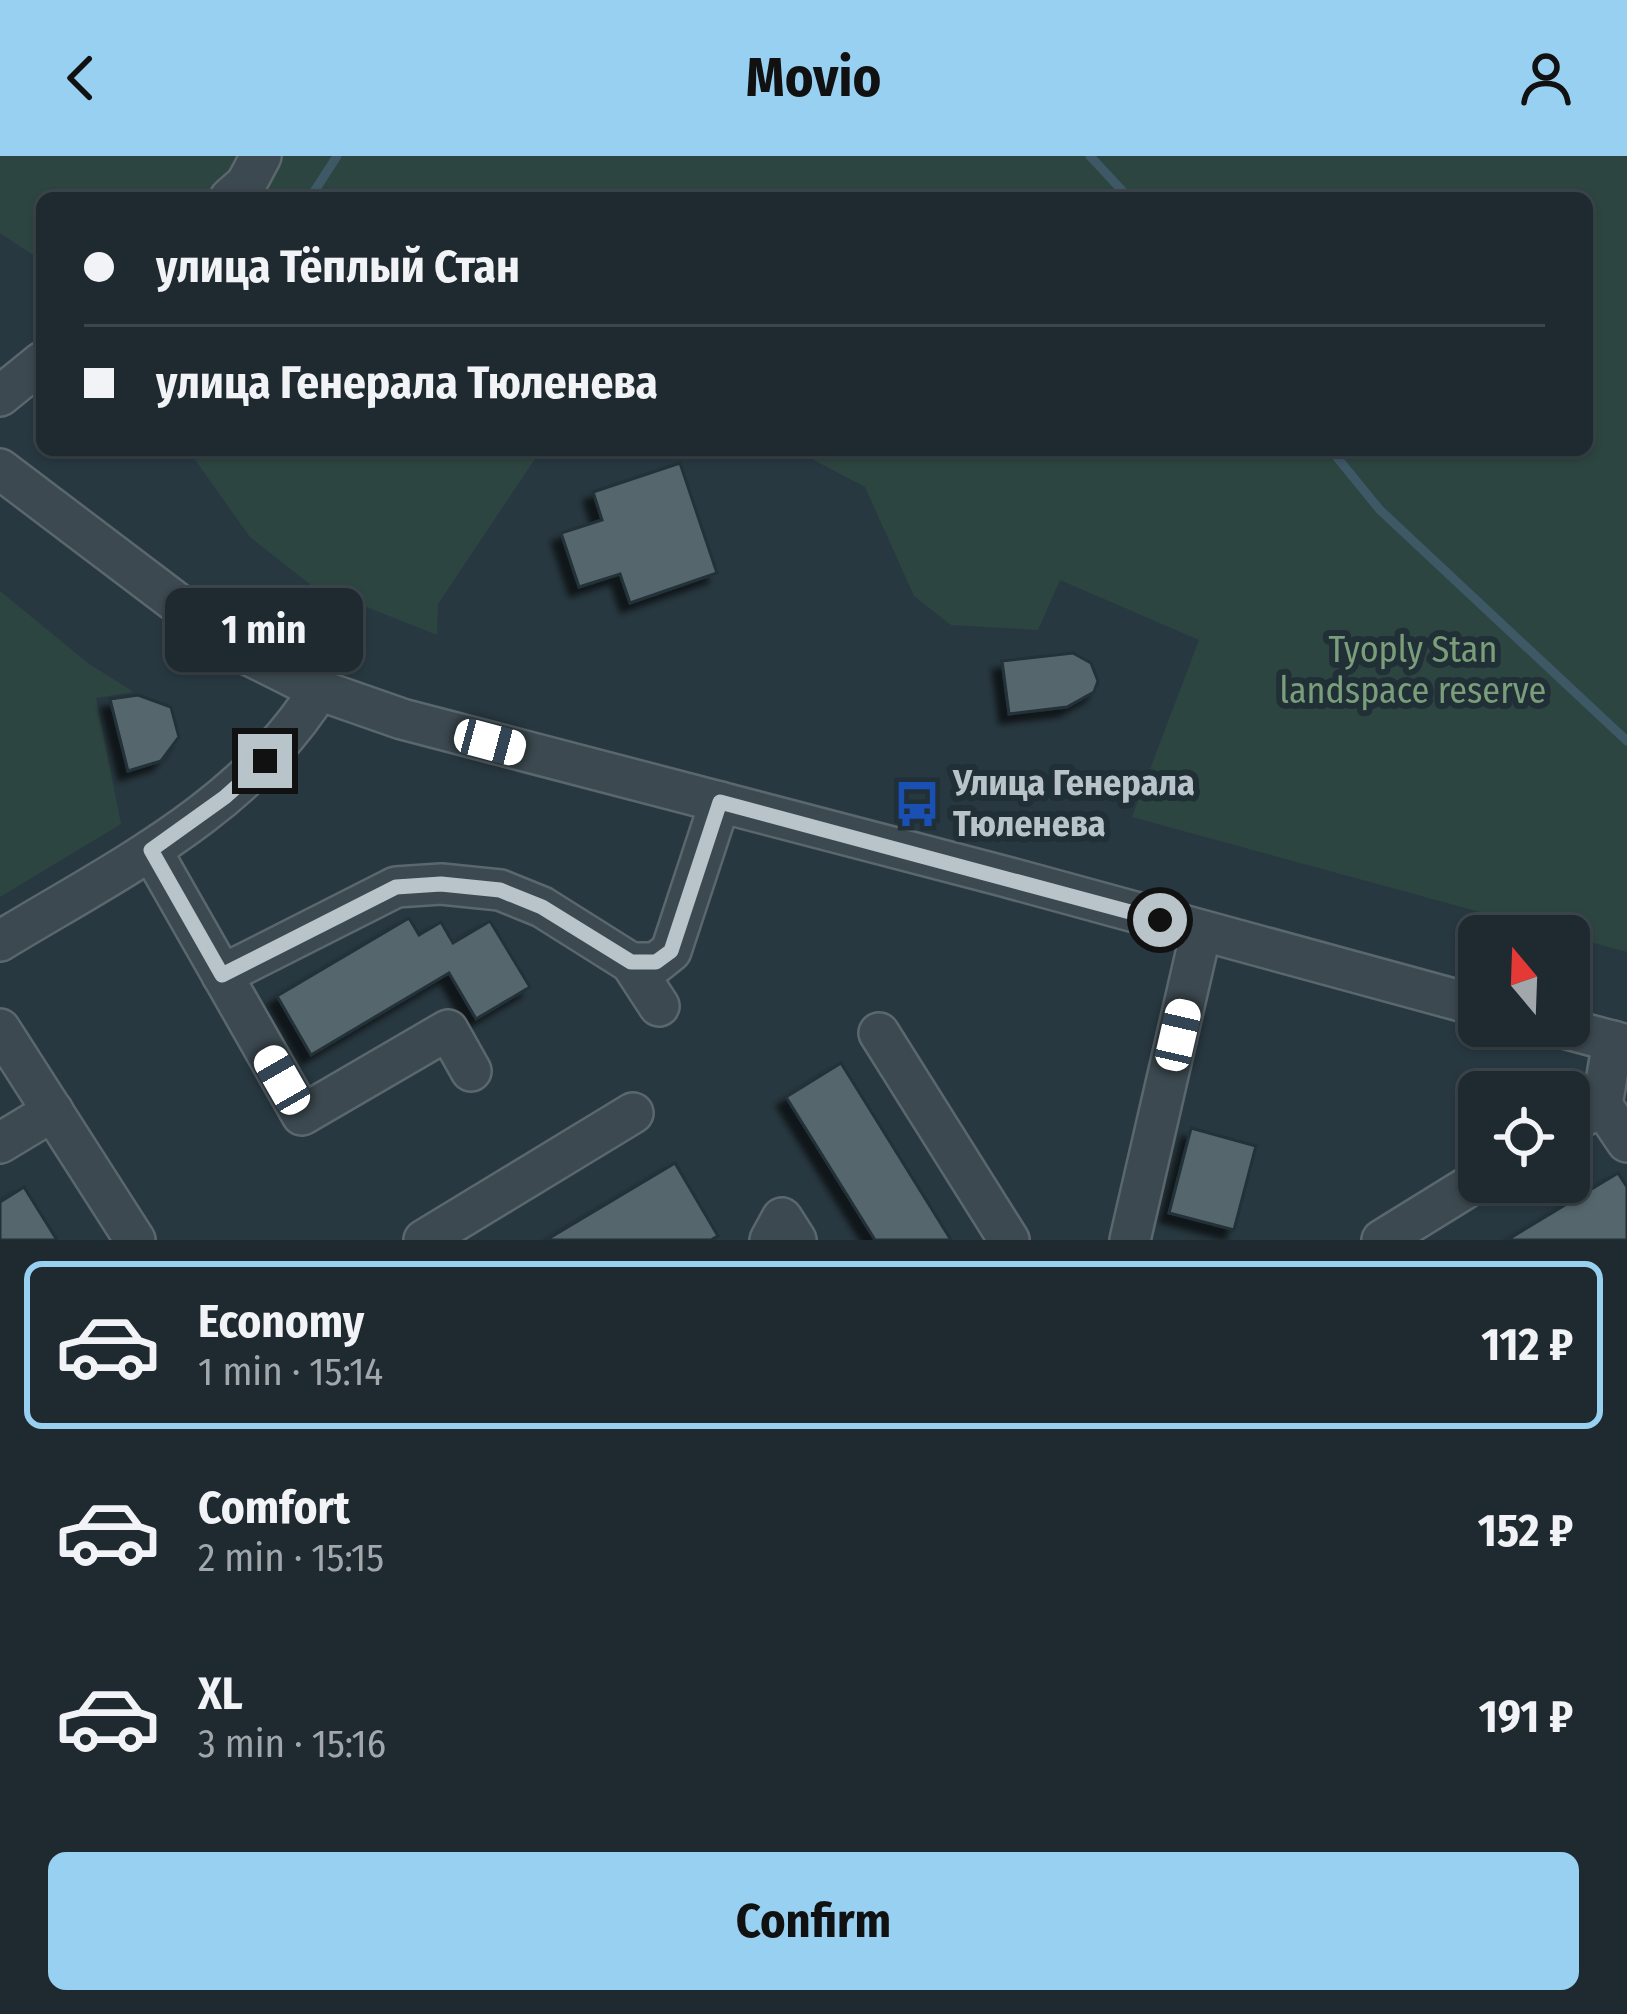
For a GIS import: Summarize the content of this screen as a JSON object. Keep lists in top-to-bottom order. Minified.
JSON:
{"parks":["Tyoply Stan landspace reserve"],"places":{"bus stop":["Улица Генерала Тюленева"]},"north":"top","page":{"header":"Movio","banner":["улица Тёплый Стан","улица Генерала Тюленева"],"bubble":"1 min","list":[{"name":"Economy","note":"1 min · 15:14","value":"112 ₽"},{"name":"Comfort","note":"2 min · 15:15","value":"152 ₽"},{"name":"XL","note":"3 min · 15:16","value":"191 ₽"}],"buttons":"Confirm"}}
